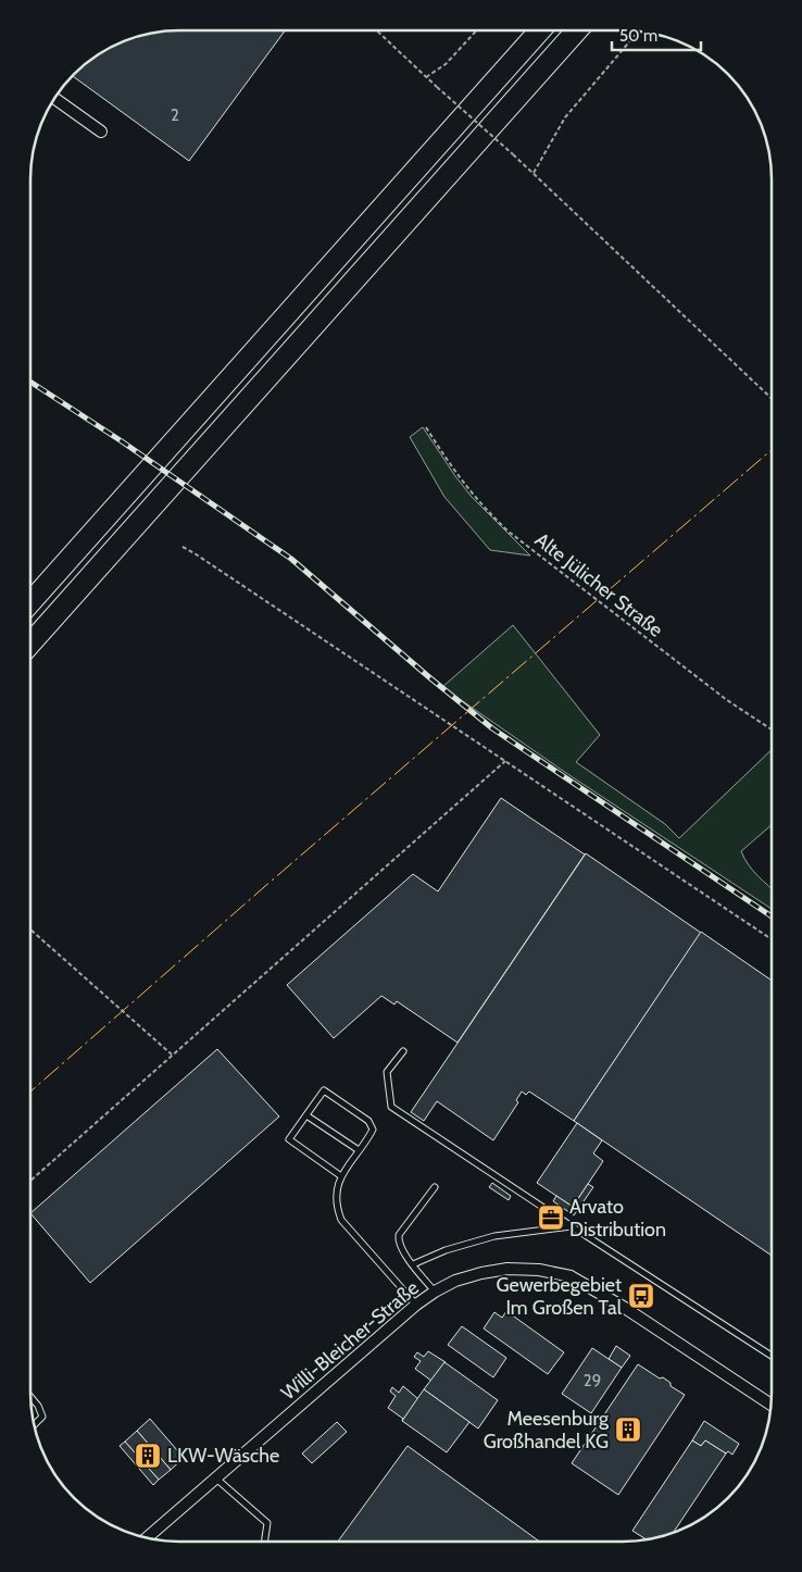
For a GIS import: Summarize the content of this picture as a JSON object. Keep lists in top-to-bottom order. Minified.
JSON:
{"streets":{"street":["Willi-Bleicher-Straße"],"path":["Alte Jülicher Straße"]},"places":{"office":["Arvato Distribution"],"bus stop":["Gewerbegebiet Im Großen Tal"],"building":["Meesenburg Großhandel KG","LKW-Wäsche"]},"house_numbers":["2","29"],"scale_bar":"50 m"}
